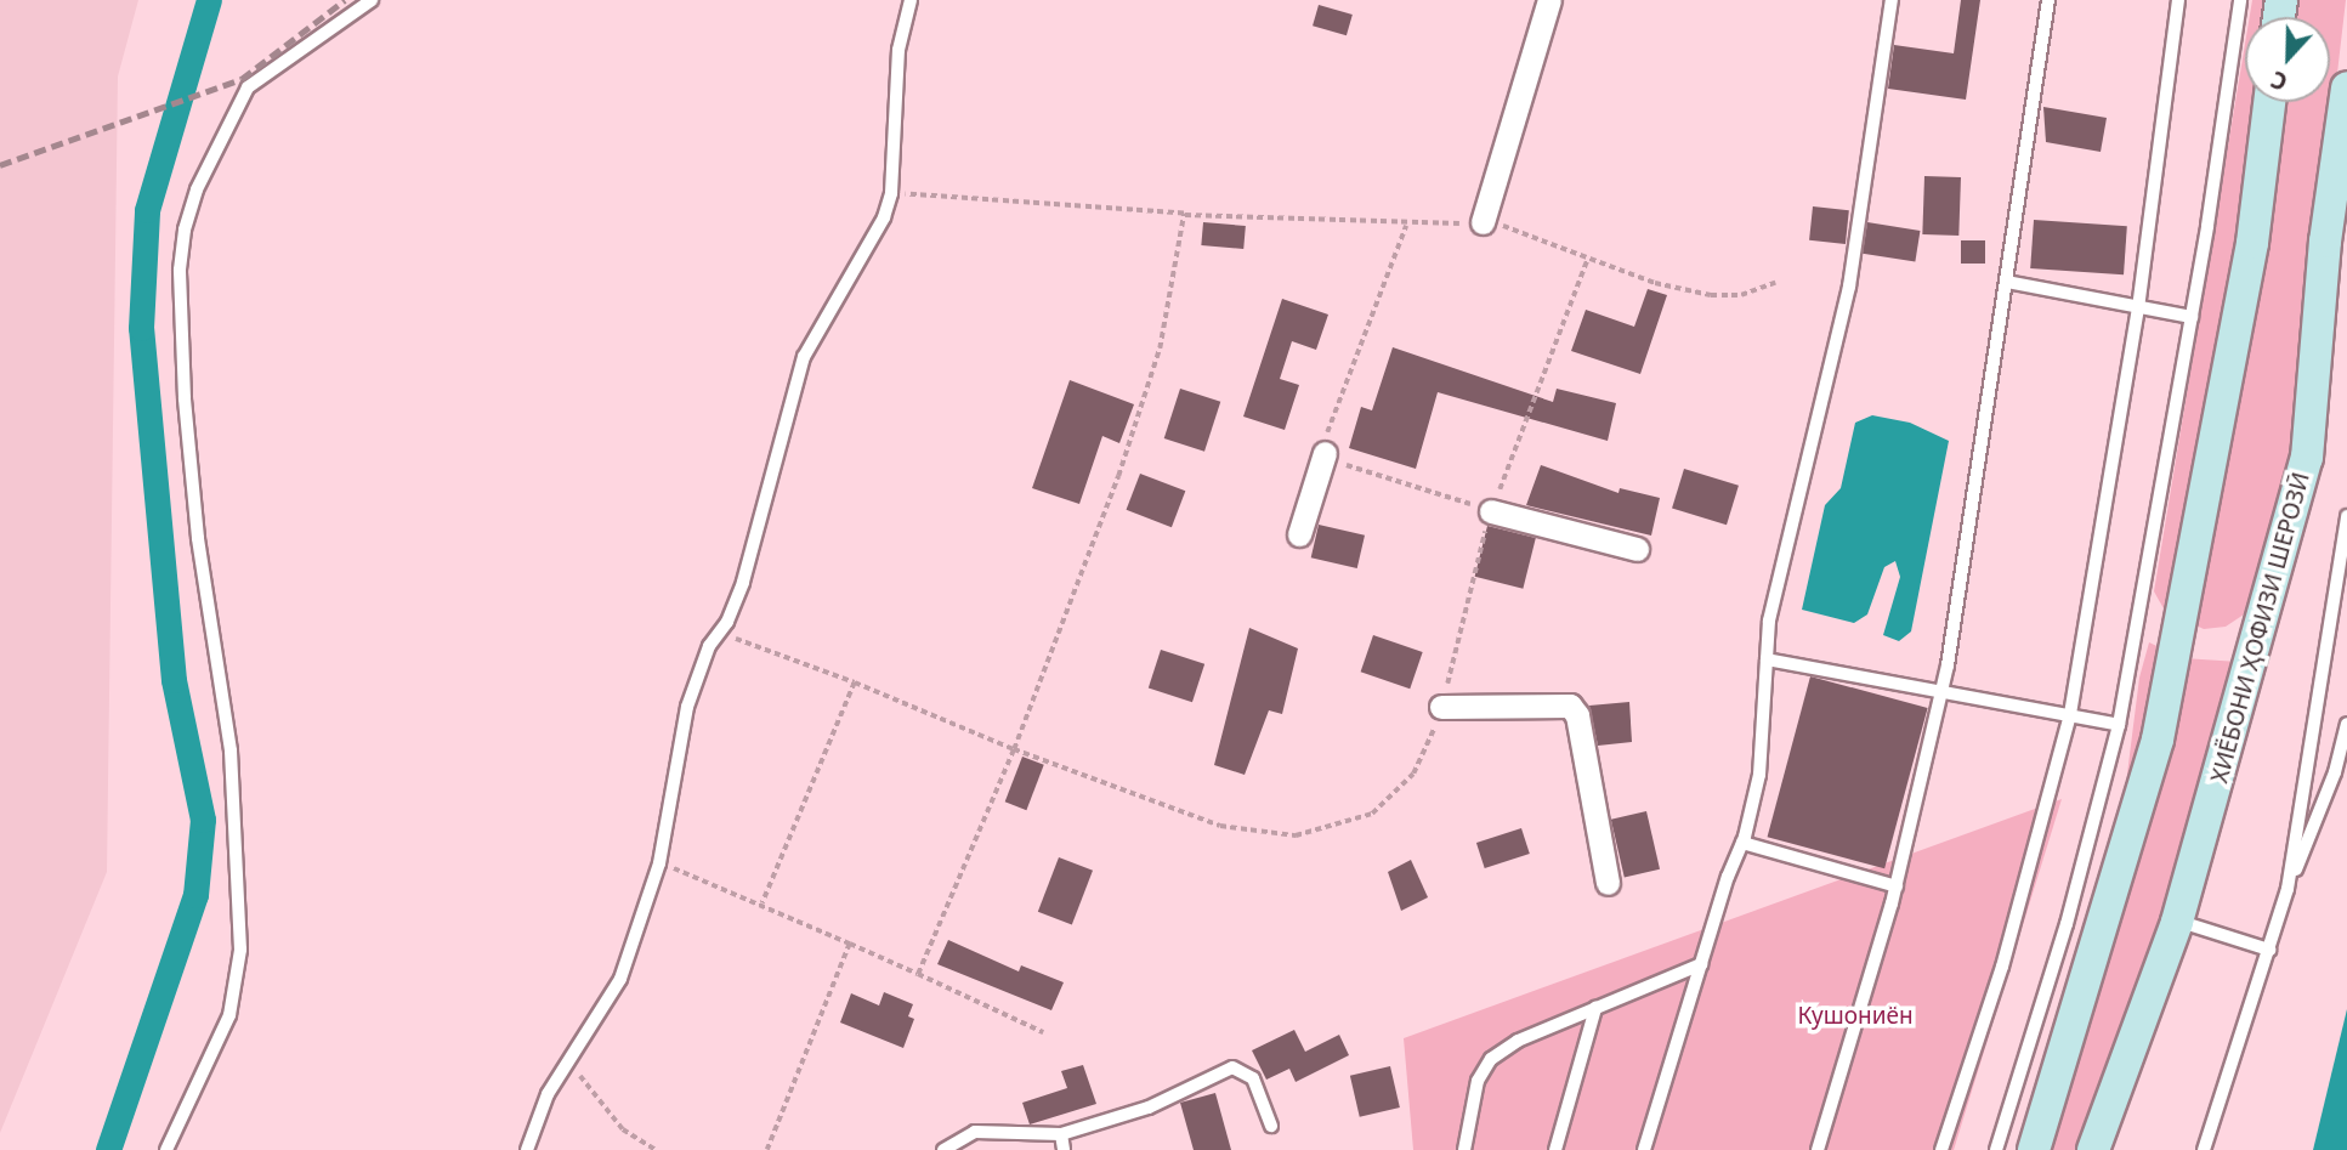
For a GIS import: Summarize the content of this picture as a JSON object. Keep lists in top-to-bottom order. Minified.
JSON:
{"streets":{"main road":["ХИЁБОНИ ҲОФИЗИ ШЕРОЗӢ"]},"parks":["Кушониён"],"north":"bottom"}
